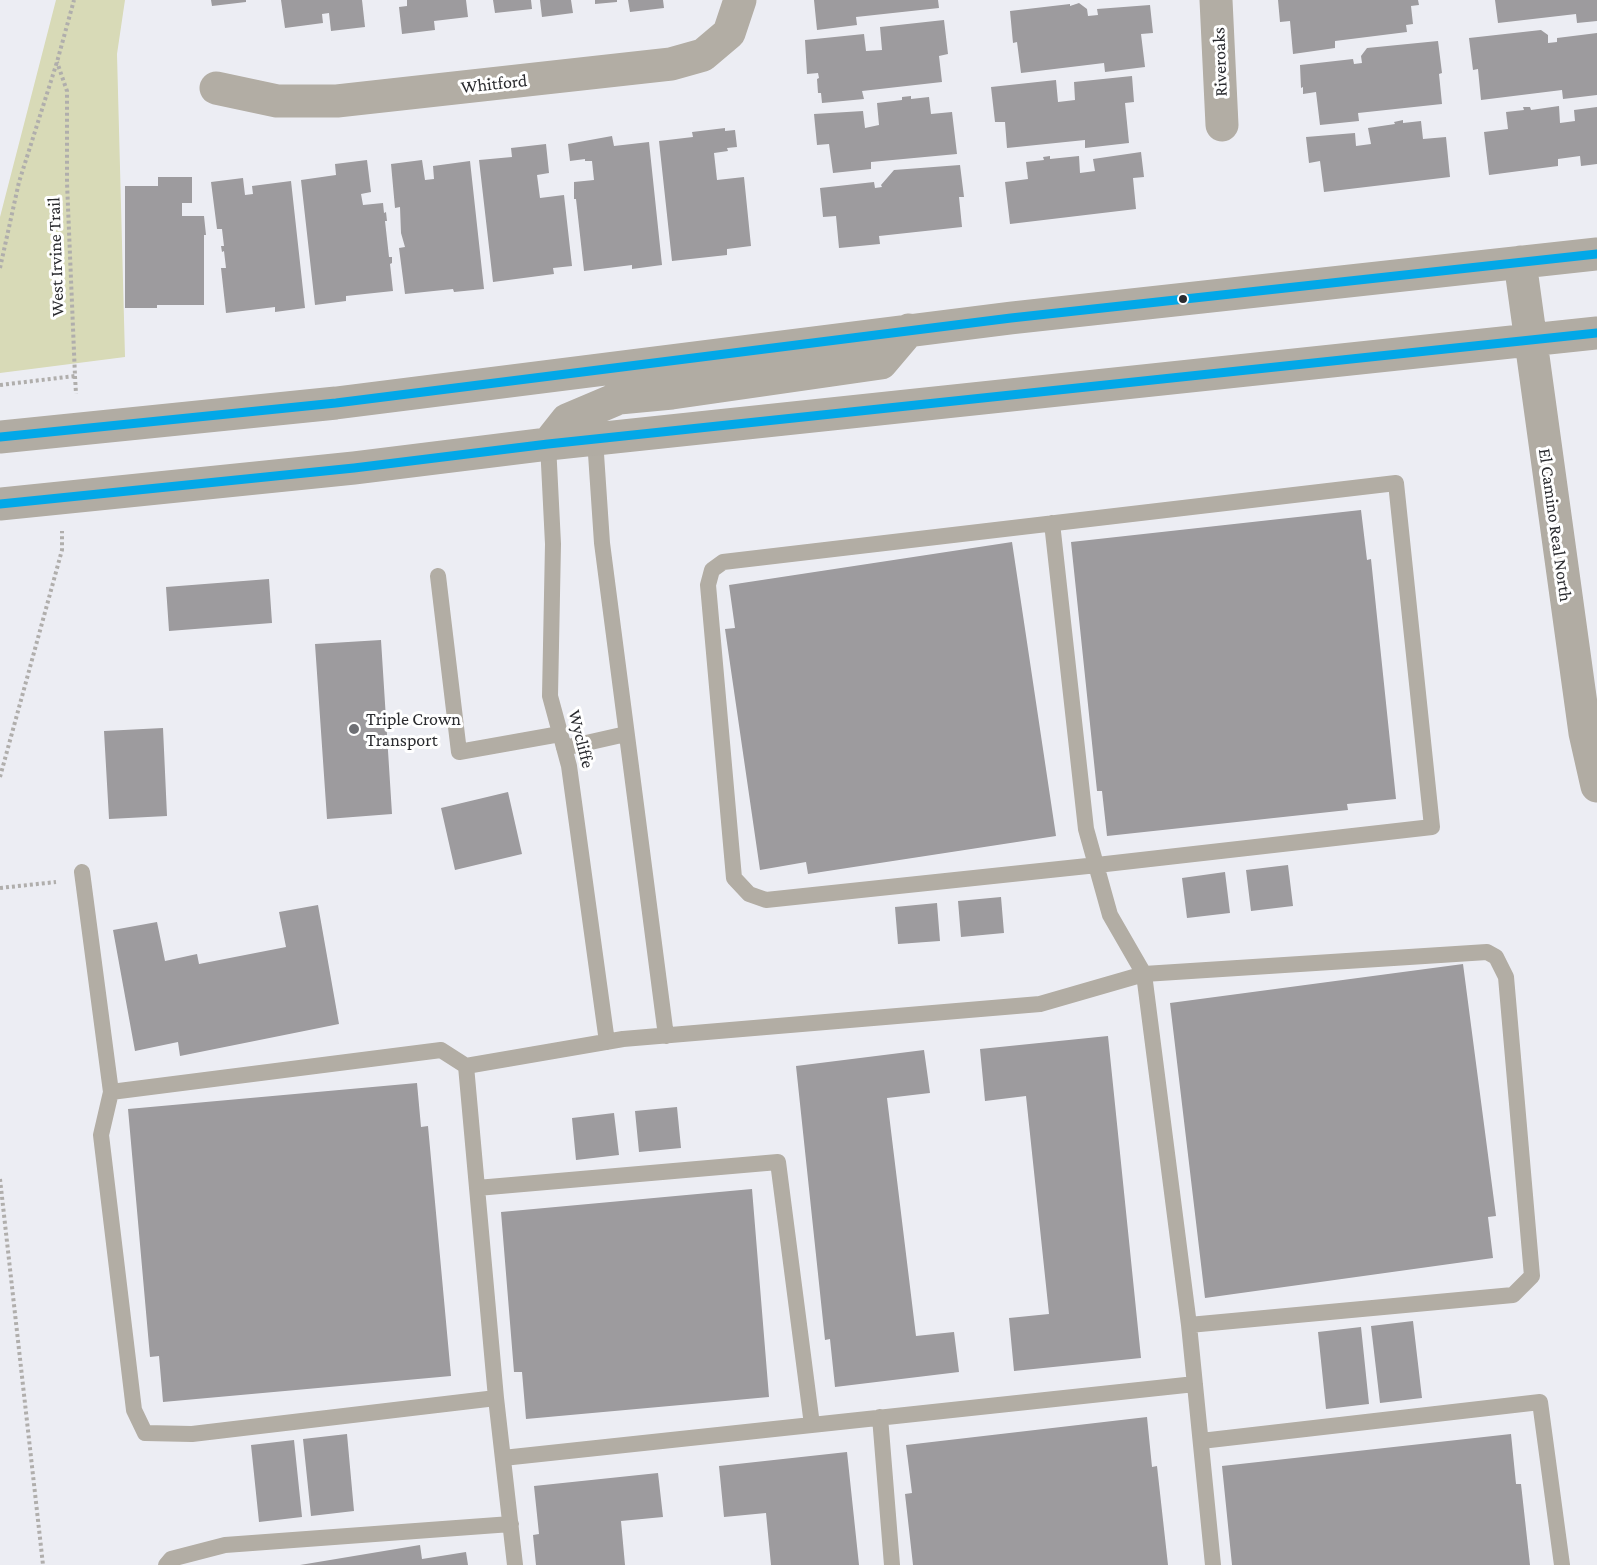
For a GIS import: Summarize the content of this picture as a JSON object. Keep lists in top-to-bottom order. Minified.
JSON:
{"streets":{"main road":["El Camino Real North"],"street":["Riveroaks","Whitford"],"lane":["Wycliffe"],"path":["West Irvine Trail"]},"places":["Triple Crown Transport"]}
